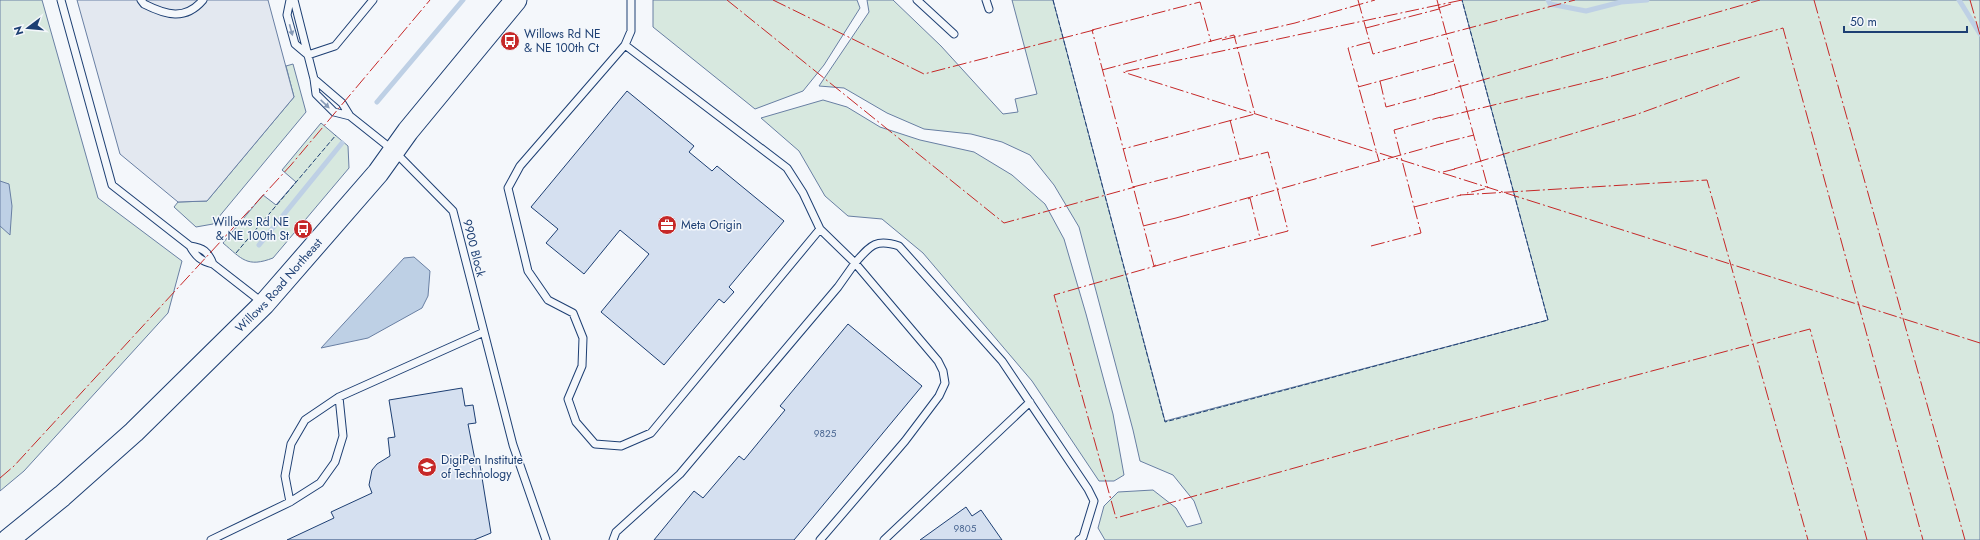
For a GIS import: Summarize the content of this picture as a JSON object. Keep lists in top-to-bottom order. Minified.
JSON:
{"streets":{"main road":["Willows Road Northeast"],"lane":["9900 Block"]},"crossings":[["9900 Block","Willows Road Northeast"]],"places":{"bus stop":["Willows Rd NE & NE 100th Ct","Willows Rd NE & NE 100th St"],"office":["Meta Origin"],"school or university":["DigiPen Institute of Technology"]},"house_numbers":["9825","9805"],"scale_bar":"50 m","north":"left"}
